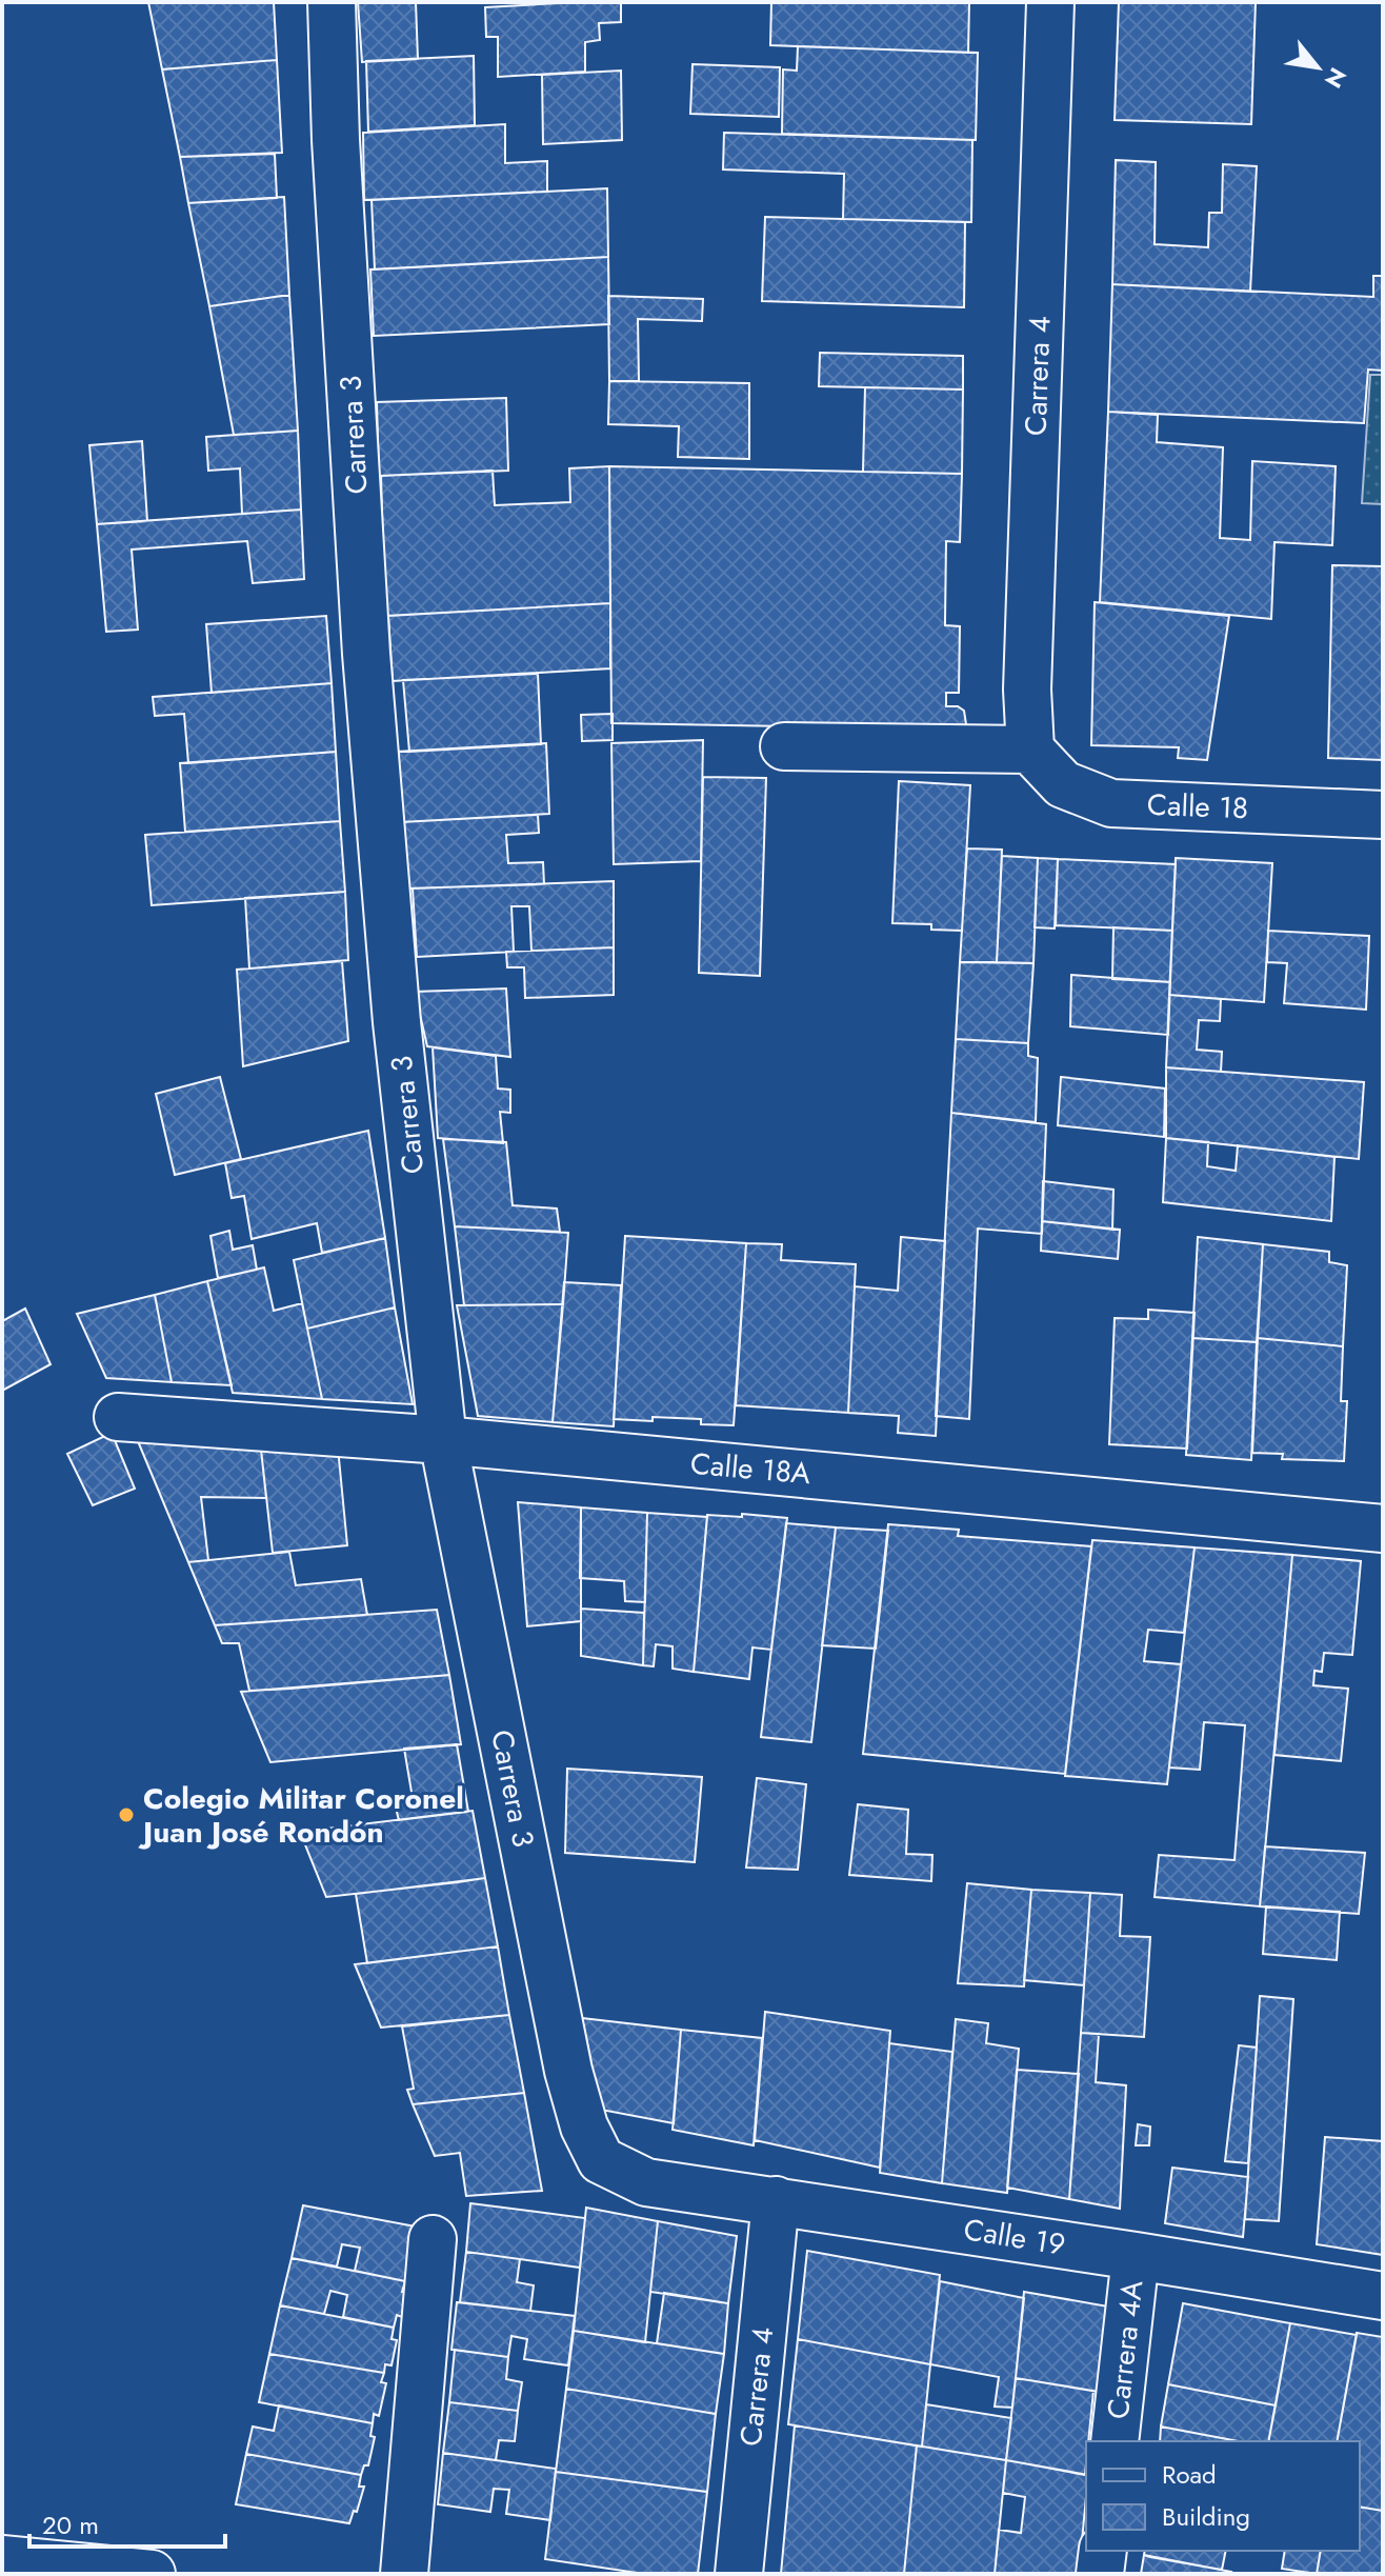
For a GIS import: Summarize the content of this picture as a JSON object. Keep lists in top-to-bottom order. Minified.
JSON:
{"streets":{"street":["Carrera 4","Carrera 3","Calle 18","Calle 18A","Calle 19","Carrera 4A"]},"crossings":[["Carrera 4","Calle 18"],["Carrera 4","Calle 19"],["Carrera 3","Calle 18A"],["Carrera 3","Calle 19"],["Calle 19","Carrera 4A"]],"places":["Colegio Militar Coronel Juan José Rondón"],"legend":["Road","Building"],"scale_bar":"20 m","north":"bottom right"}
